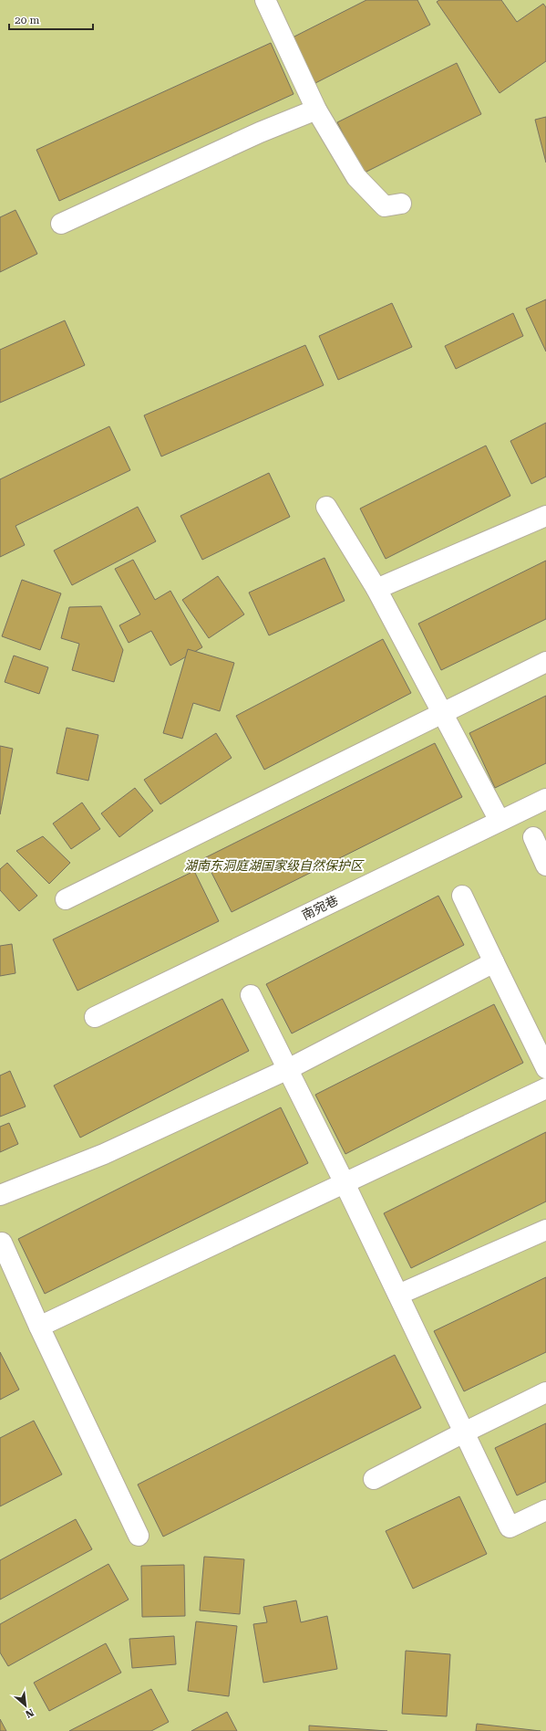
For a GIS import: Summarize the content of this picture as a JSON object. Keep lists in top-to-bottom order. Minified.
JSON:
{"streets":{"street":["南宛巷"]},"parks":["湖南东洞庭湖国家级自然保护区"],"scale_bar":"20 m","north":"bottom right"}
